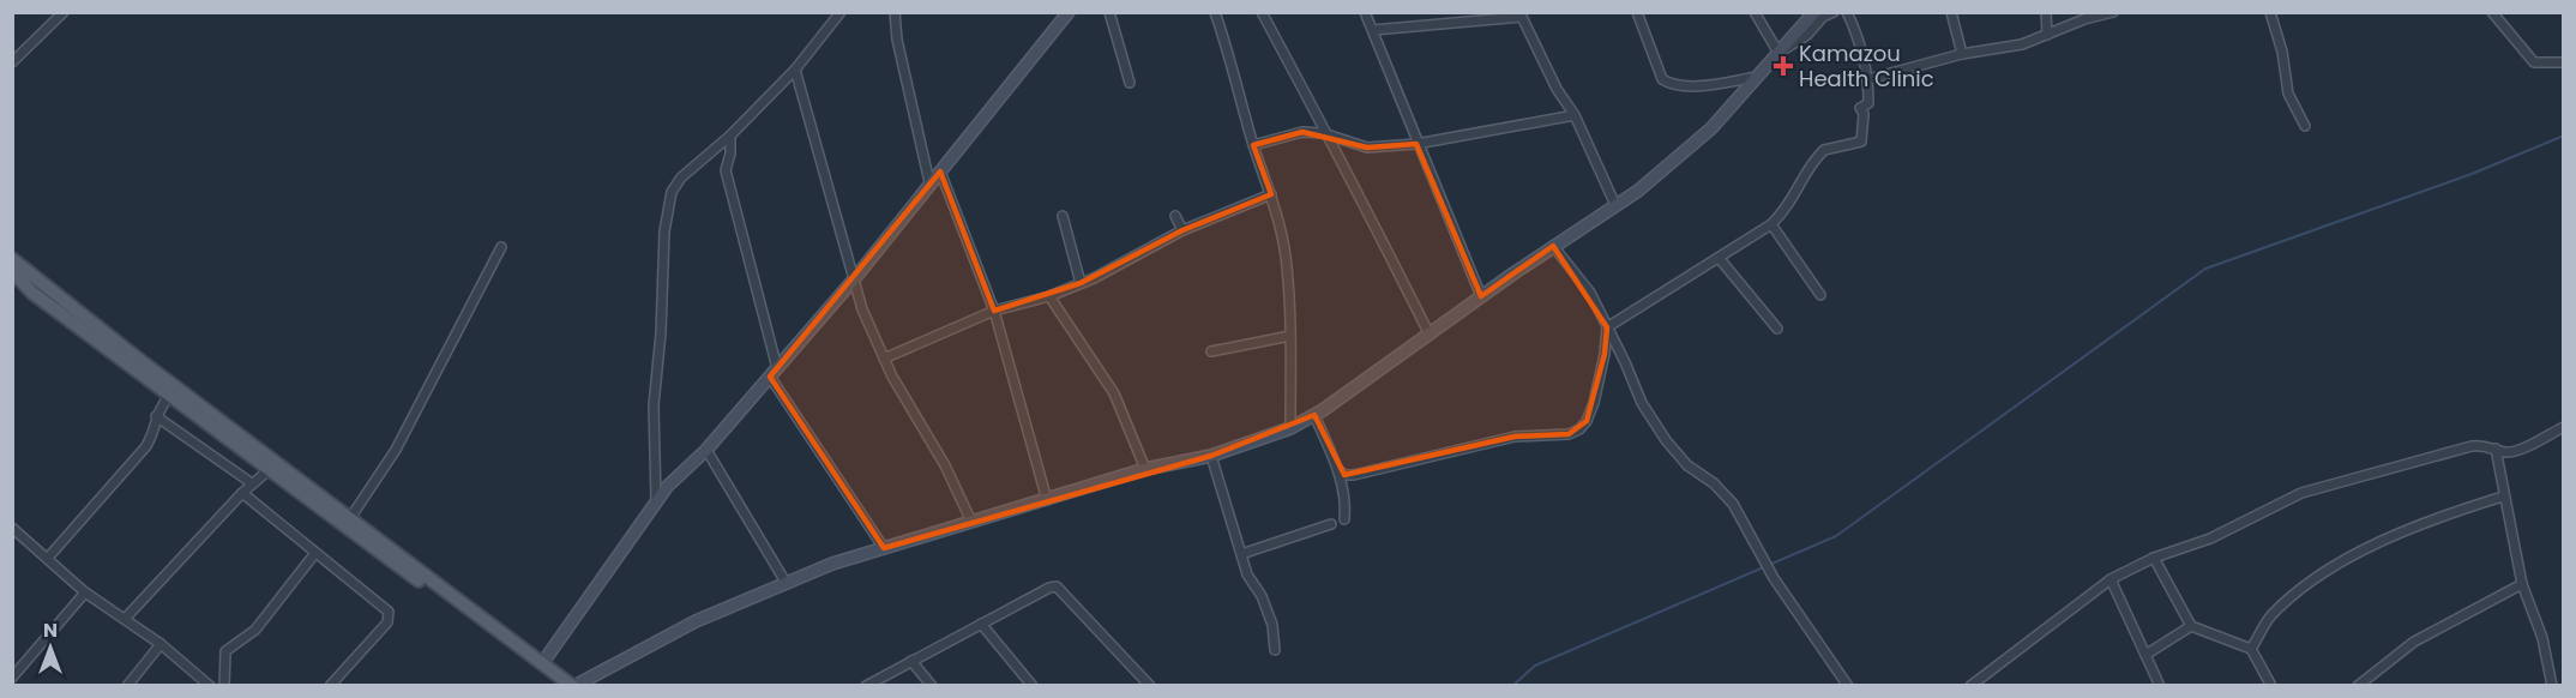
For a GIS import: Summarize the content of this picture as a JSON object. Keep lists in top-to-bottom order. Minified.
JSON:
{"places":{"health":["Kamazou Health Clinic"]},"north":"top"}
